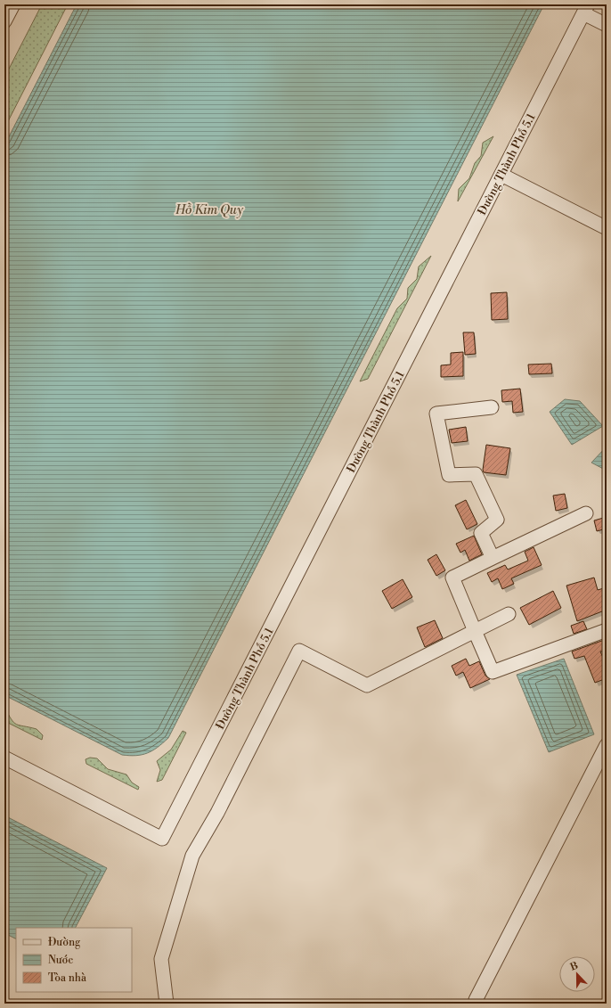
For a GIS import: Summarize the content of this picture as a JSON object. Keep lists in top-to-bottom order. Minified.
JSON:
{"streets":{"street":["Đường Thành Phố 5.1"]},"water":["Hồ Kim Quy"],"legend":["Đường","Nước","Tòa nhà"],"north":"top"}
